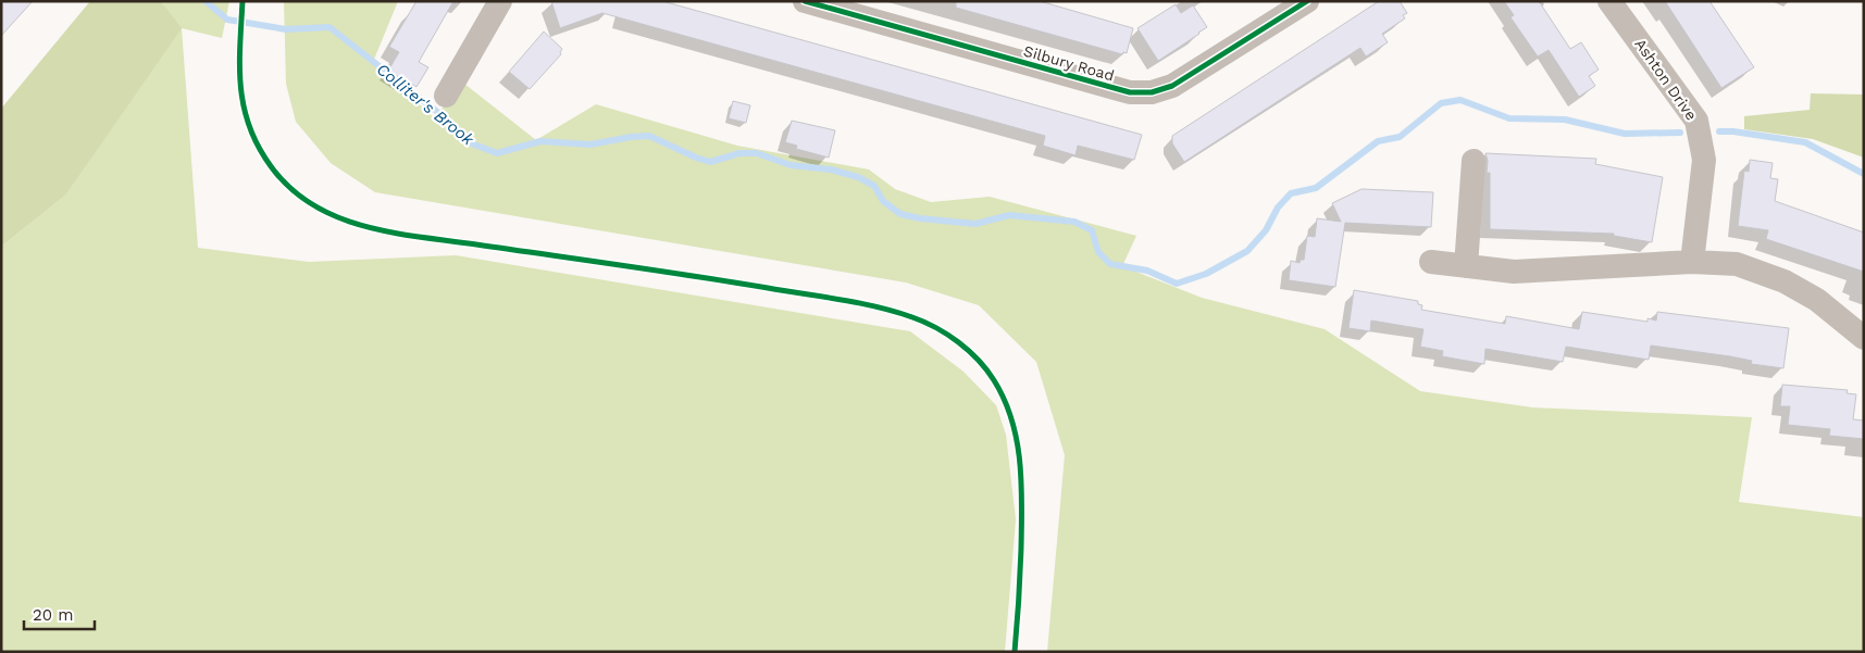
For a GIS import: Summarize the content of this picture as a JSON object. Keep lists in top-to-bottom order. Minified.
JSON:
{"streets":{"street":["Silbury Road","Ashton Drive"]},"water":["Colliter's Brook"],"scale_bar":"20 m"}
